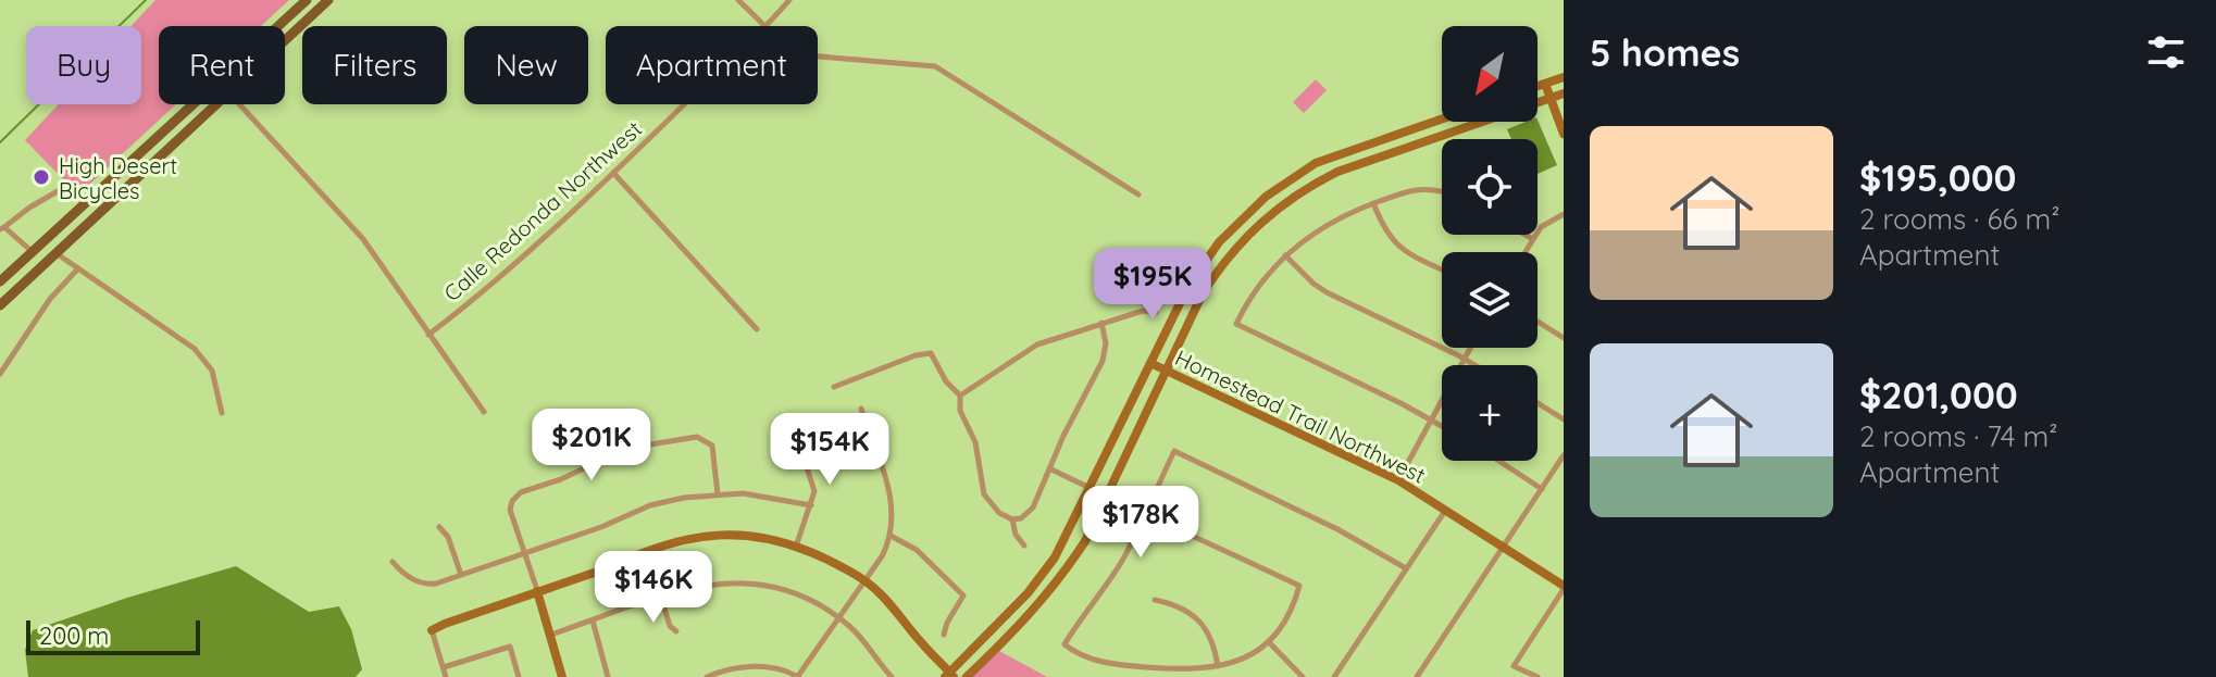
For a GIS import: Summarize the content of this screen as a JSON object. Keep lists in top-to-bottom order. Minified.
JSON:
{"streets":{"main road":["Homestead Trail Northwest"],"street":["Calle Redonda Northwest"]},"places":["High Desert Bicycles"],"scale_bar":"200 m","north":"bottom left","page":{"heading":"5 homes","map_buttons":"+","chip":["Buy","Rent","Filters","New","Apartment"],"list":[{"name":"$195,000","note":"2 rooms · 66 m² · Apartment"},{"name":"$201,000","note":"2 rooms · 74 m² · Apartment"}],"price":["$195K","$201K","$154K","$178K","$146K"],"scale":"200 m"}}
